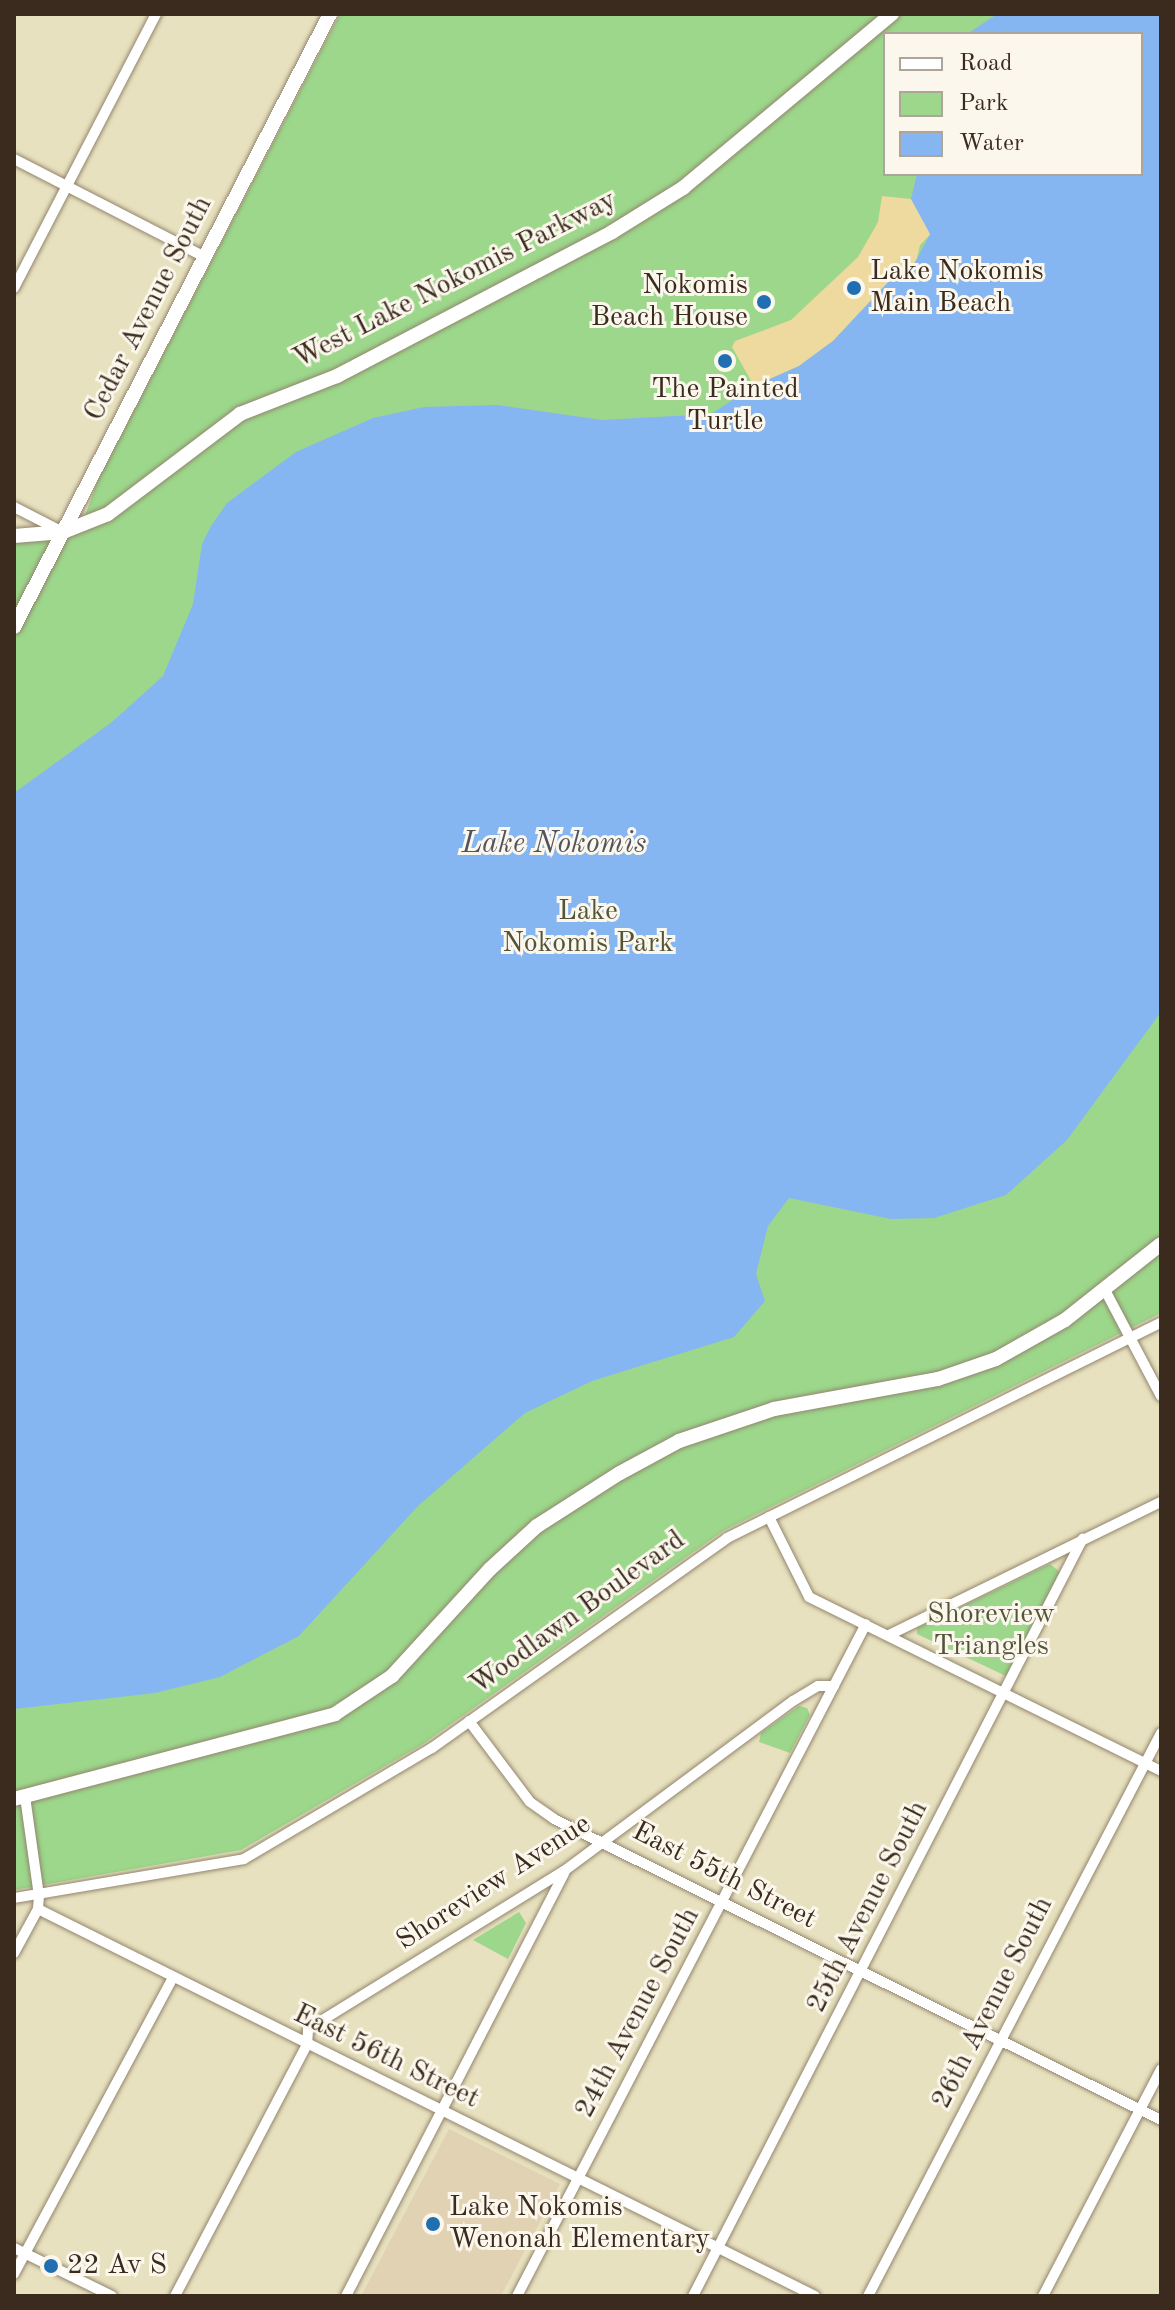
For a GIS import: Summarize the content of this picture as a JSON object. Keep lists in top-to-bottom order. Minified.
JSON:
{"streets":{"street":["West Lake Nokomis Parkway","Cedar Avenue South","Woodlawn Boulevard","East 55th Street","Shoreview Avenue","25th Avenue South","26th Avenue South","24th Avenue South","East 56th Street"]},"crossings":[["West Lake Nokomis Parkway","Cedar Avenue South"],["Woodlawn Boulevard","East 55th Street"],["East 55th Street","Shoreview Avenue"],["East 55th Street","25th Avenue South"],["East 55th Street","26th Avenue South"],["East 55th Street","24th Avenue South"],["Shoreview Avenue","24th Avenue South"],["Shoreview Avenue","East 56th Street"],["25th Avenue South","East 56th Street"],["24th Avenue South","East 56th Street"]],"water":["Lake Nokomis"],"parks":["Lake Nokomis Park","Shoreview Triangles"],"places":["Lake Nokomis Main Beach","Nokomis Beach House","The Painted Turtle","Lake Nokomis Wenonah Elementary","22 Av S"],"legend":["Road","Park","Water"]}
